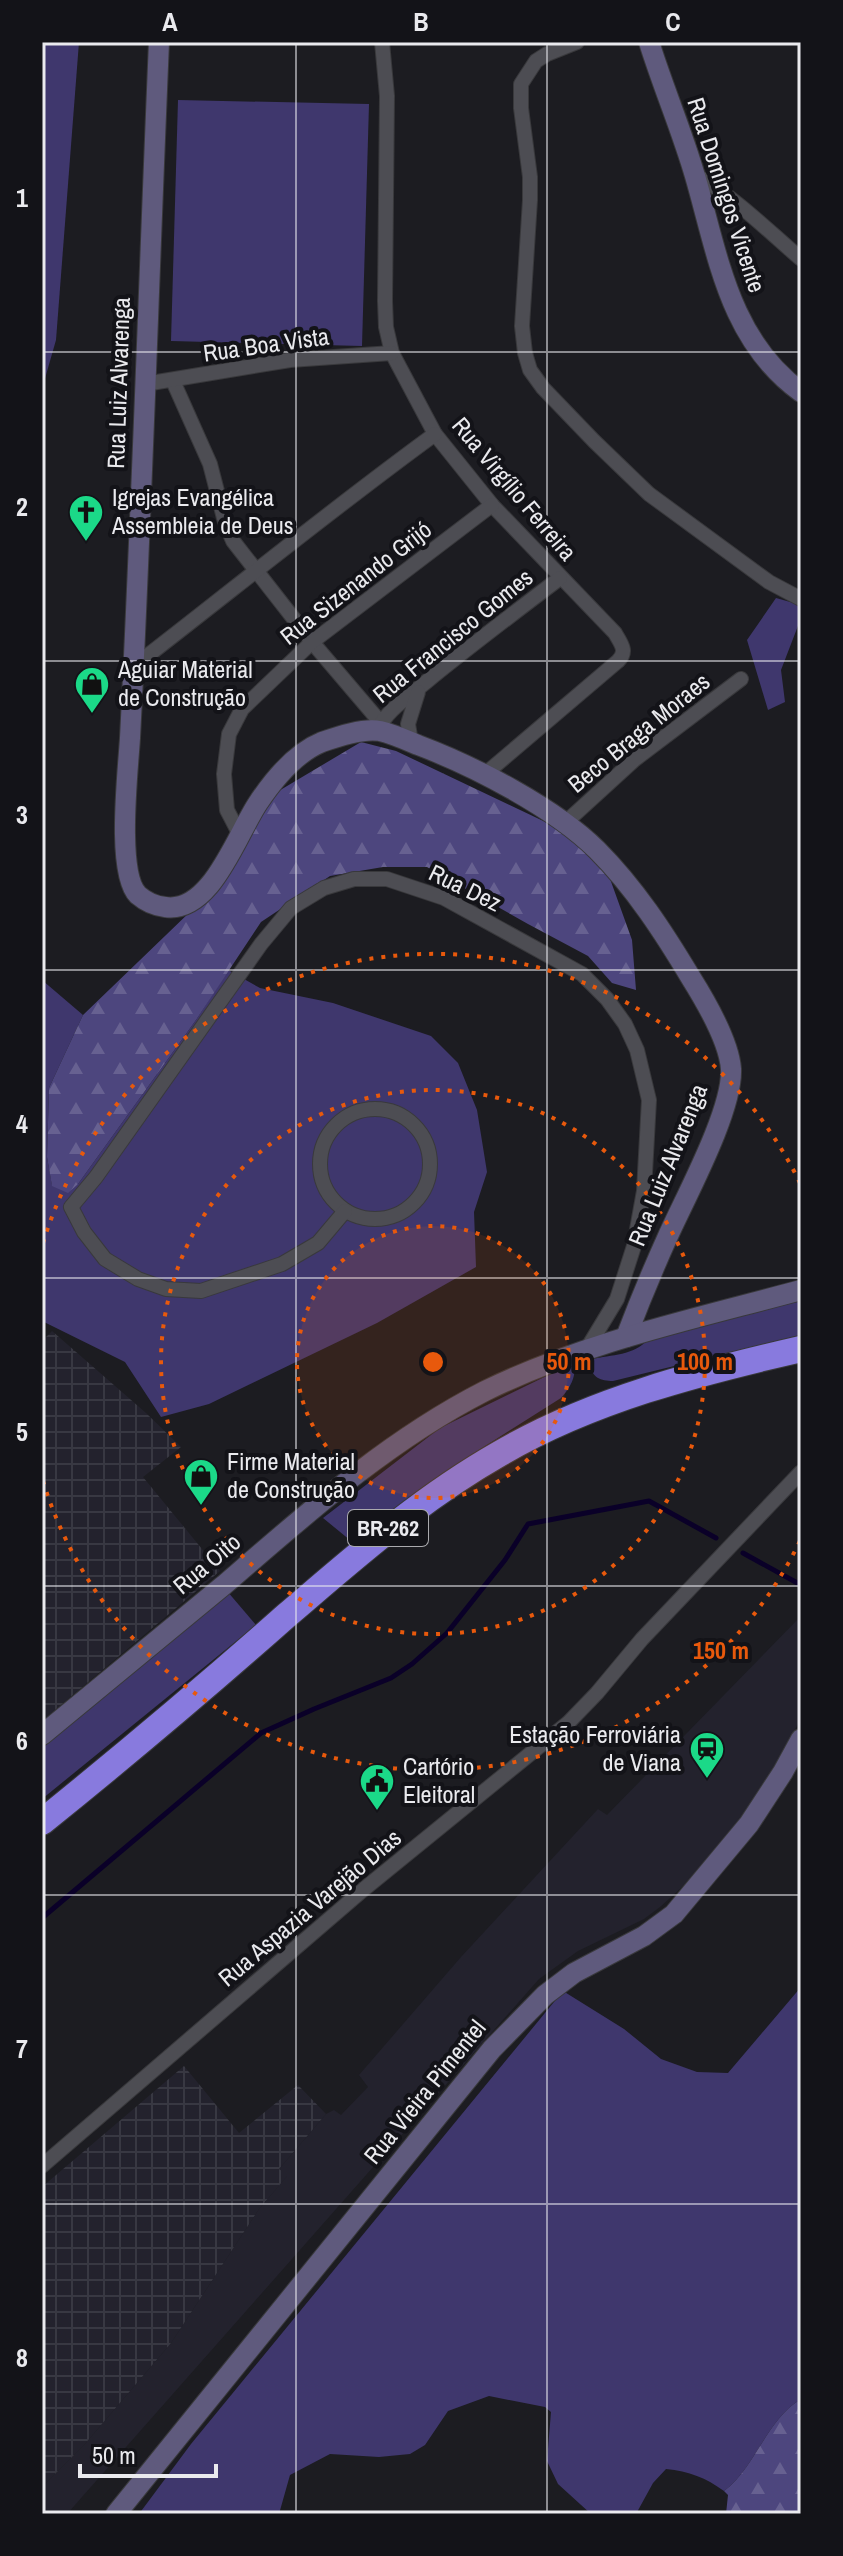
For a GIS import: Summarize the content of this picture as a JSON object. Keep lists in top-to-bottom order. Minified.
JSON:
{"streets":{"highway":["BR-262"],"street":["Rua Domingos Vicente","Rua Boa Vista","Rua Luiz Alvarenga","Rua Virgílio Ferreira","Rua Sizenando Grijó","Rua Francisco Gomes","Beco Braga Moraes","Rua Dez","Rua Oito","Rua Aspazia Varejão Dias","Rua Vieira Pimentel"]},"crossings":[["Rua Boa Vista","Rua Luiz Alvarenga"],["Rua Boa Vista","Rua Virgílio Ferreira"],["Rua Luiz Alvarenga","Rua Virgílio Ferreira"],["Rua Luiz Alvarenga","Rua Sizenando Grijó"],["Rua Luiz Alvarenga","Rua Francisco Gomes"],["Rua Luiz Alvarenga","Beco Braga Moraes"],["Rua Luiz Alvarenga","Rua Oito"],["Rua Virgílio Ferreira","Rua Sizenando Grijó"],["Rua Virgílio Ferreira","Rua Francisco Gomes"],["Rua Dez","Rua Oito"]],"places":{"church":["Igrejas Evangélica Assembleia de Deus"],"shop":["Aguiar Material de Construção","Firme Material de Construção"],"station":["Estação Ferroviária de Viana"],"public building":["Cartório Eleitoral"]},"scale_bar":"50 m","grid":{"columns":["A","B","C"],"rows":["1","2","3","4","5","6","7","8"]},"rings":["50 m","100 m","150 m"]}
